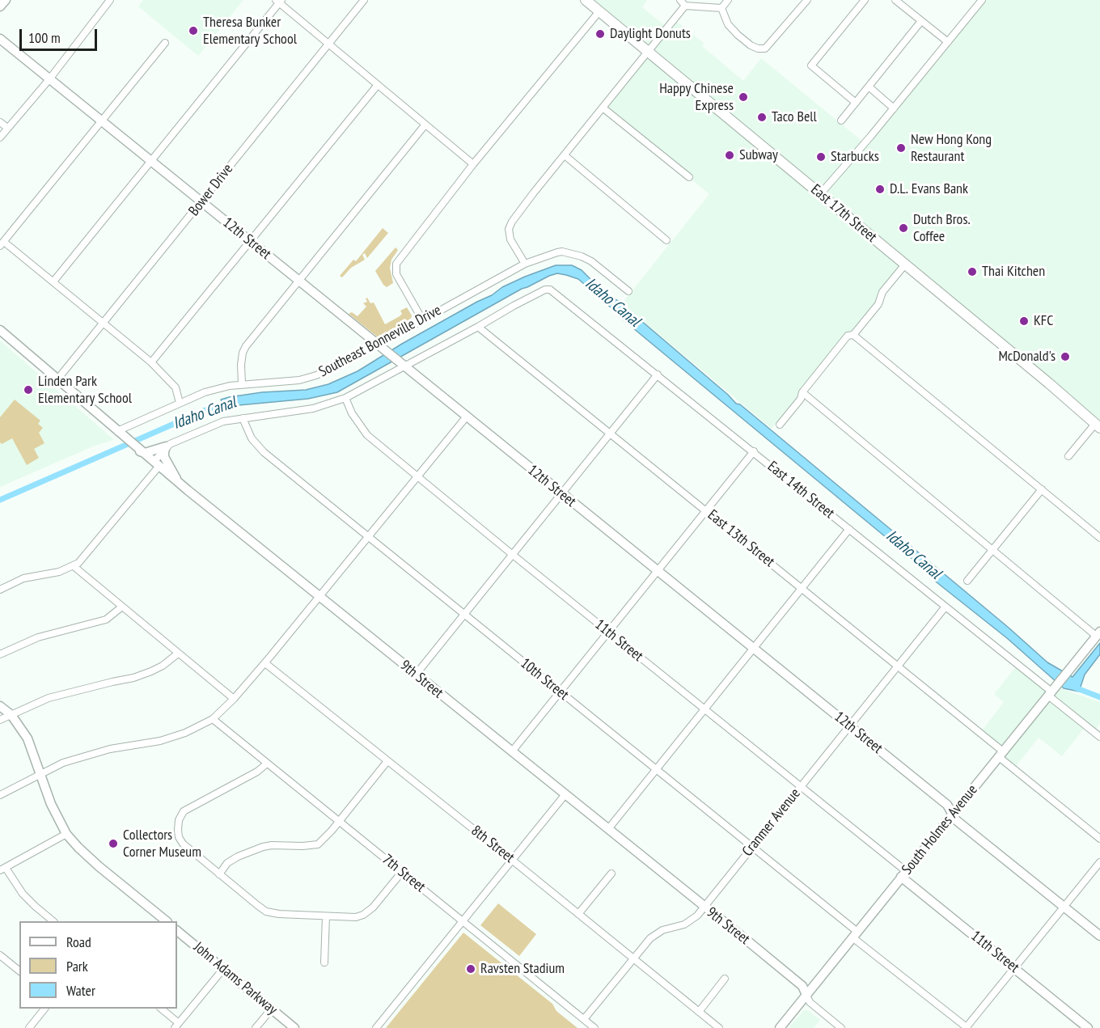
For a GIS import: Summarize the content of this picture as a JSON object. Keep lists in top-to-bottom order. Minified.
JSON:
{"streets":{"main road":["East 17th Street"],"street":["Bower Drive","12th Street","Southeast Bonneville Drive","East 14th Street","East 13th Street","11th Street","9th Street","10th Street","Cranmer Avenue","South Holmes Avenue","8th Street","7th Street","John Adams Parkway"]},"crossings":[["Bower Drive","12th Street"],["Bower Drive","9th Street"],["12th Street","Southeast Bonneville Drive"],["12th Street","Cranmer Avenue"],["12th Street","South Holmes Avenue"],["Southeast Bonneville Drive","9th Street"],["East 14th Street","East 13th Street"],["East 14th Street","Cranmer Avenue"],["East 14th Street","South Holmes Avenue"],["East 13th Street","Cranmer Avenue"],["East 13th Street","South Holmes Avenue"],["11th Street","Cranmer Avenue"],["11th Street","South Holmes Avenue"],["9th Street","Cranmer Avenue"],["9th Street","South Holmes Avenue"],["10th Street","Cranmer Avenue"],["10th Street","South Holmes Avenue"],["Cranmer Avenue","8th Street"],["Cranmer Avenue","7th Street"]],"water":["Idaho Canal"],"places":["Theresa Bunker Elementary School","Daylight Donuts","Happy Chinese Express","Taco Bell","New Hong Kong Restaurant","Subway","Starbucks","D.L. Evans Bank","Dutch Bros. Coffee","Thai Kitchen","KFC","McDonald's","Linden Park Elementary School","Collectors Corner Museum","Ravsten Stadium"],"legend":["Road","Park","Water"],"scale_bar":"100 m"}
